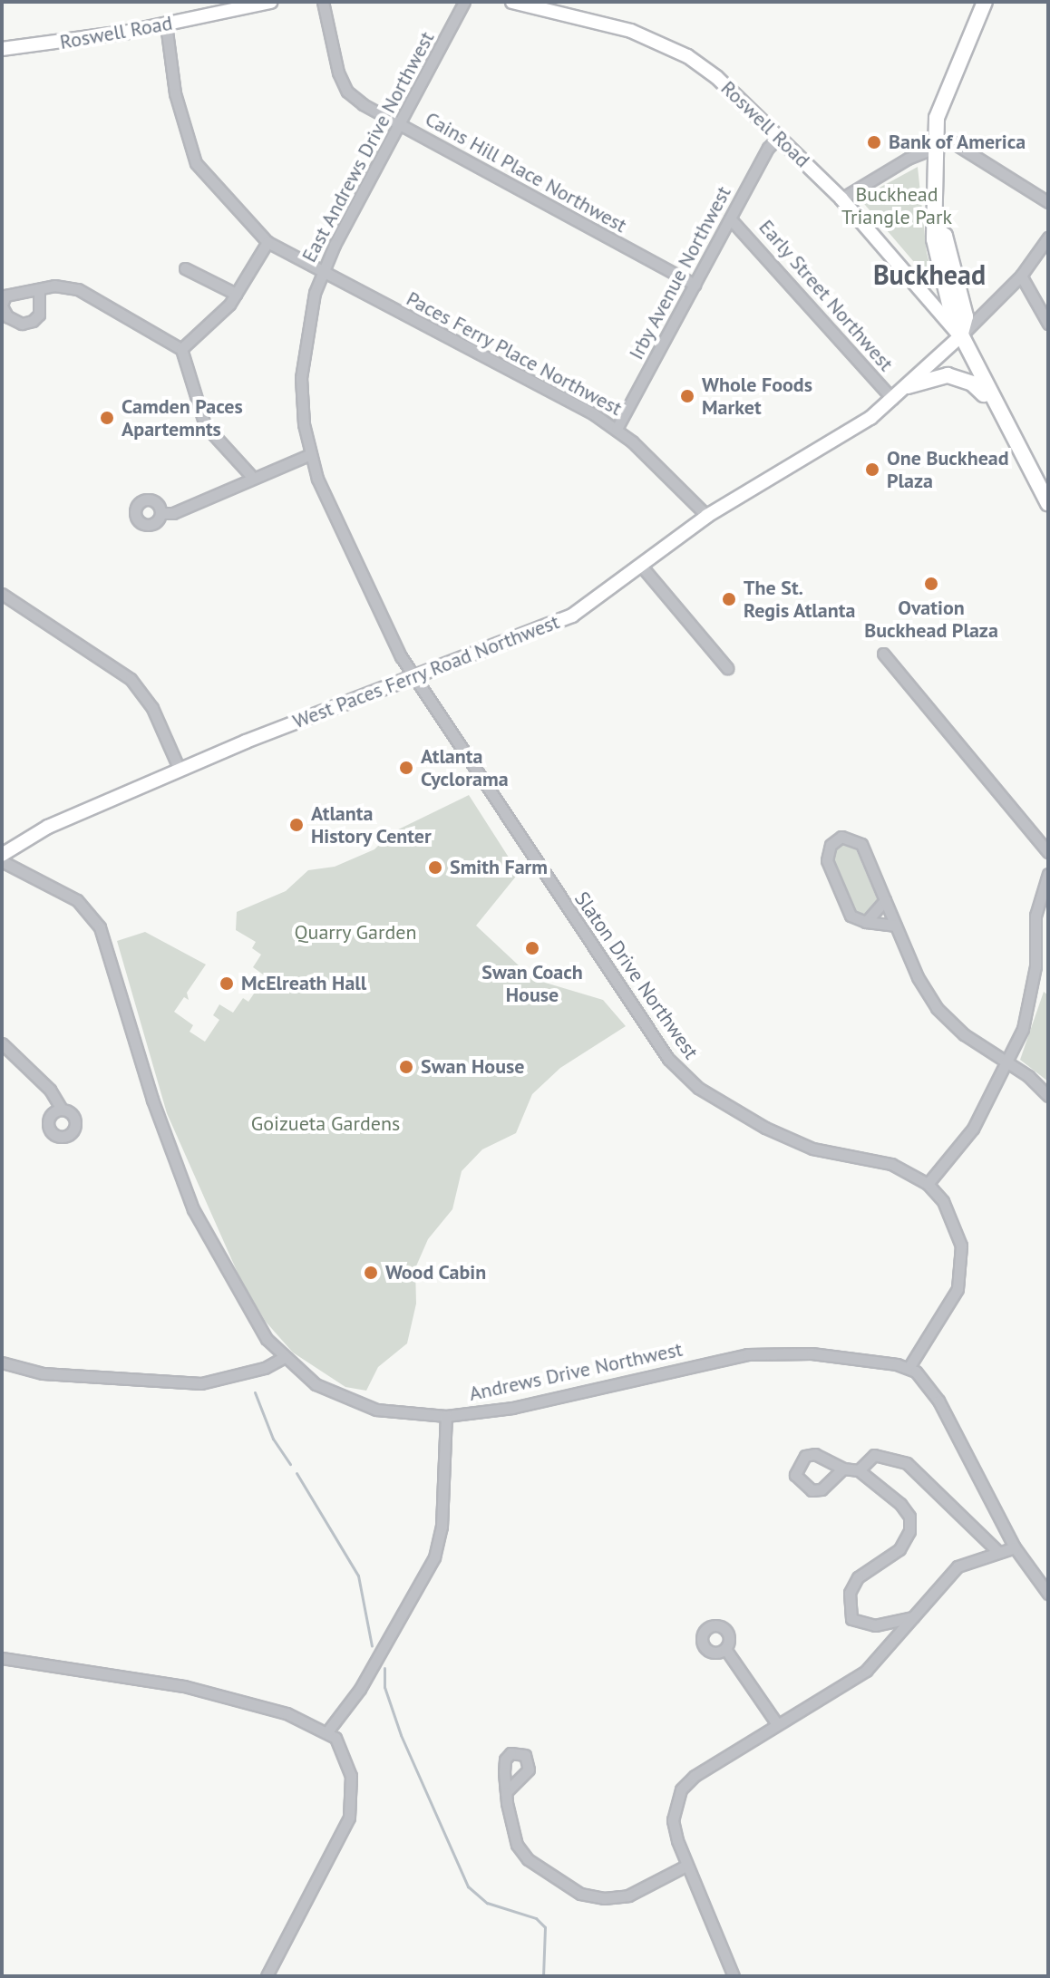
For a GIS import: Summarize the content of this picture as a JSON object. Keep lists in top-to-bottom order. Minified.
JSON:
{"streets":{"main road":["Roswell Road","West Paces Ferry Road Northwest"],"street":["East Andrews Drive Northwest","Cains Hill Place Northwest","Irby Avenue Northwest","Early Street Northwest","Paces Ferry Place Northwest","Slaton Drive Northwest","Andrews Drive Northwest"]},"crossings":[["Roswell Road","Irby Avenue Northwest"],["Roswell Road","Paces Ferry Place Northwest"],["Roswell Road","West Paces Ferry Road Northwest"],["East Andrews Drive Northwest","Cains Hill Place Northwest"],["East Andrews Drive Northwest","Paces Ferry Place Northwest"],["East Andrews Drive Northwest","West Paces Ferry Road Northwest"],["East Andrews Drive Northwest","Slaton Drive Northwest"],["Cains Hill Place Northwest","Irby Avenue Northwest"],["Irby Avenue Northwest","Early Street Northwest"],["Irby Avenue Northwest","Paces Ferry Place Northwest"],["Early Street Northwest","West Paces Ferry Road Northwest"],["Paces Ferry Place Northwest","West Paces Ferry Road Northwest"],["West Paces Ferry Road Northwest","Slaton Drive Northwest"],["Slaton Drive Northwest","Andrews Drive Northwest"]],"districts":["Buckhead"],"parks":["Buckhead Triangle Park","Quarry Garden","Goizueta Gardens"],"places":["Bank of America","Whole Foods Market","Camden Paces Apartemnts","One Buckhead Plaza","Ovation Buckhead Plaza","The St. Regis Atlanta","Atlanta Cyclorama","Atlanta History Center","Smith Farm","Swan Coach House","McElreath Hall","Swan House","Wood Cabin"]}
